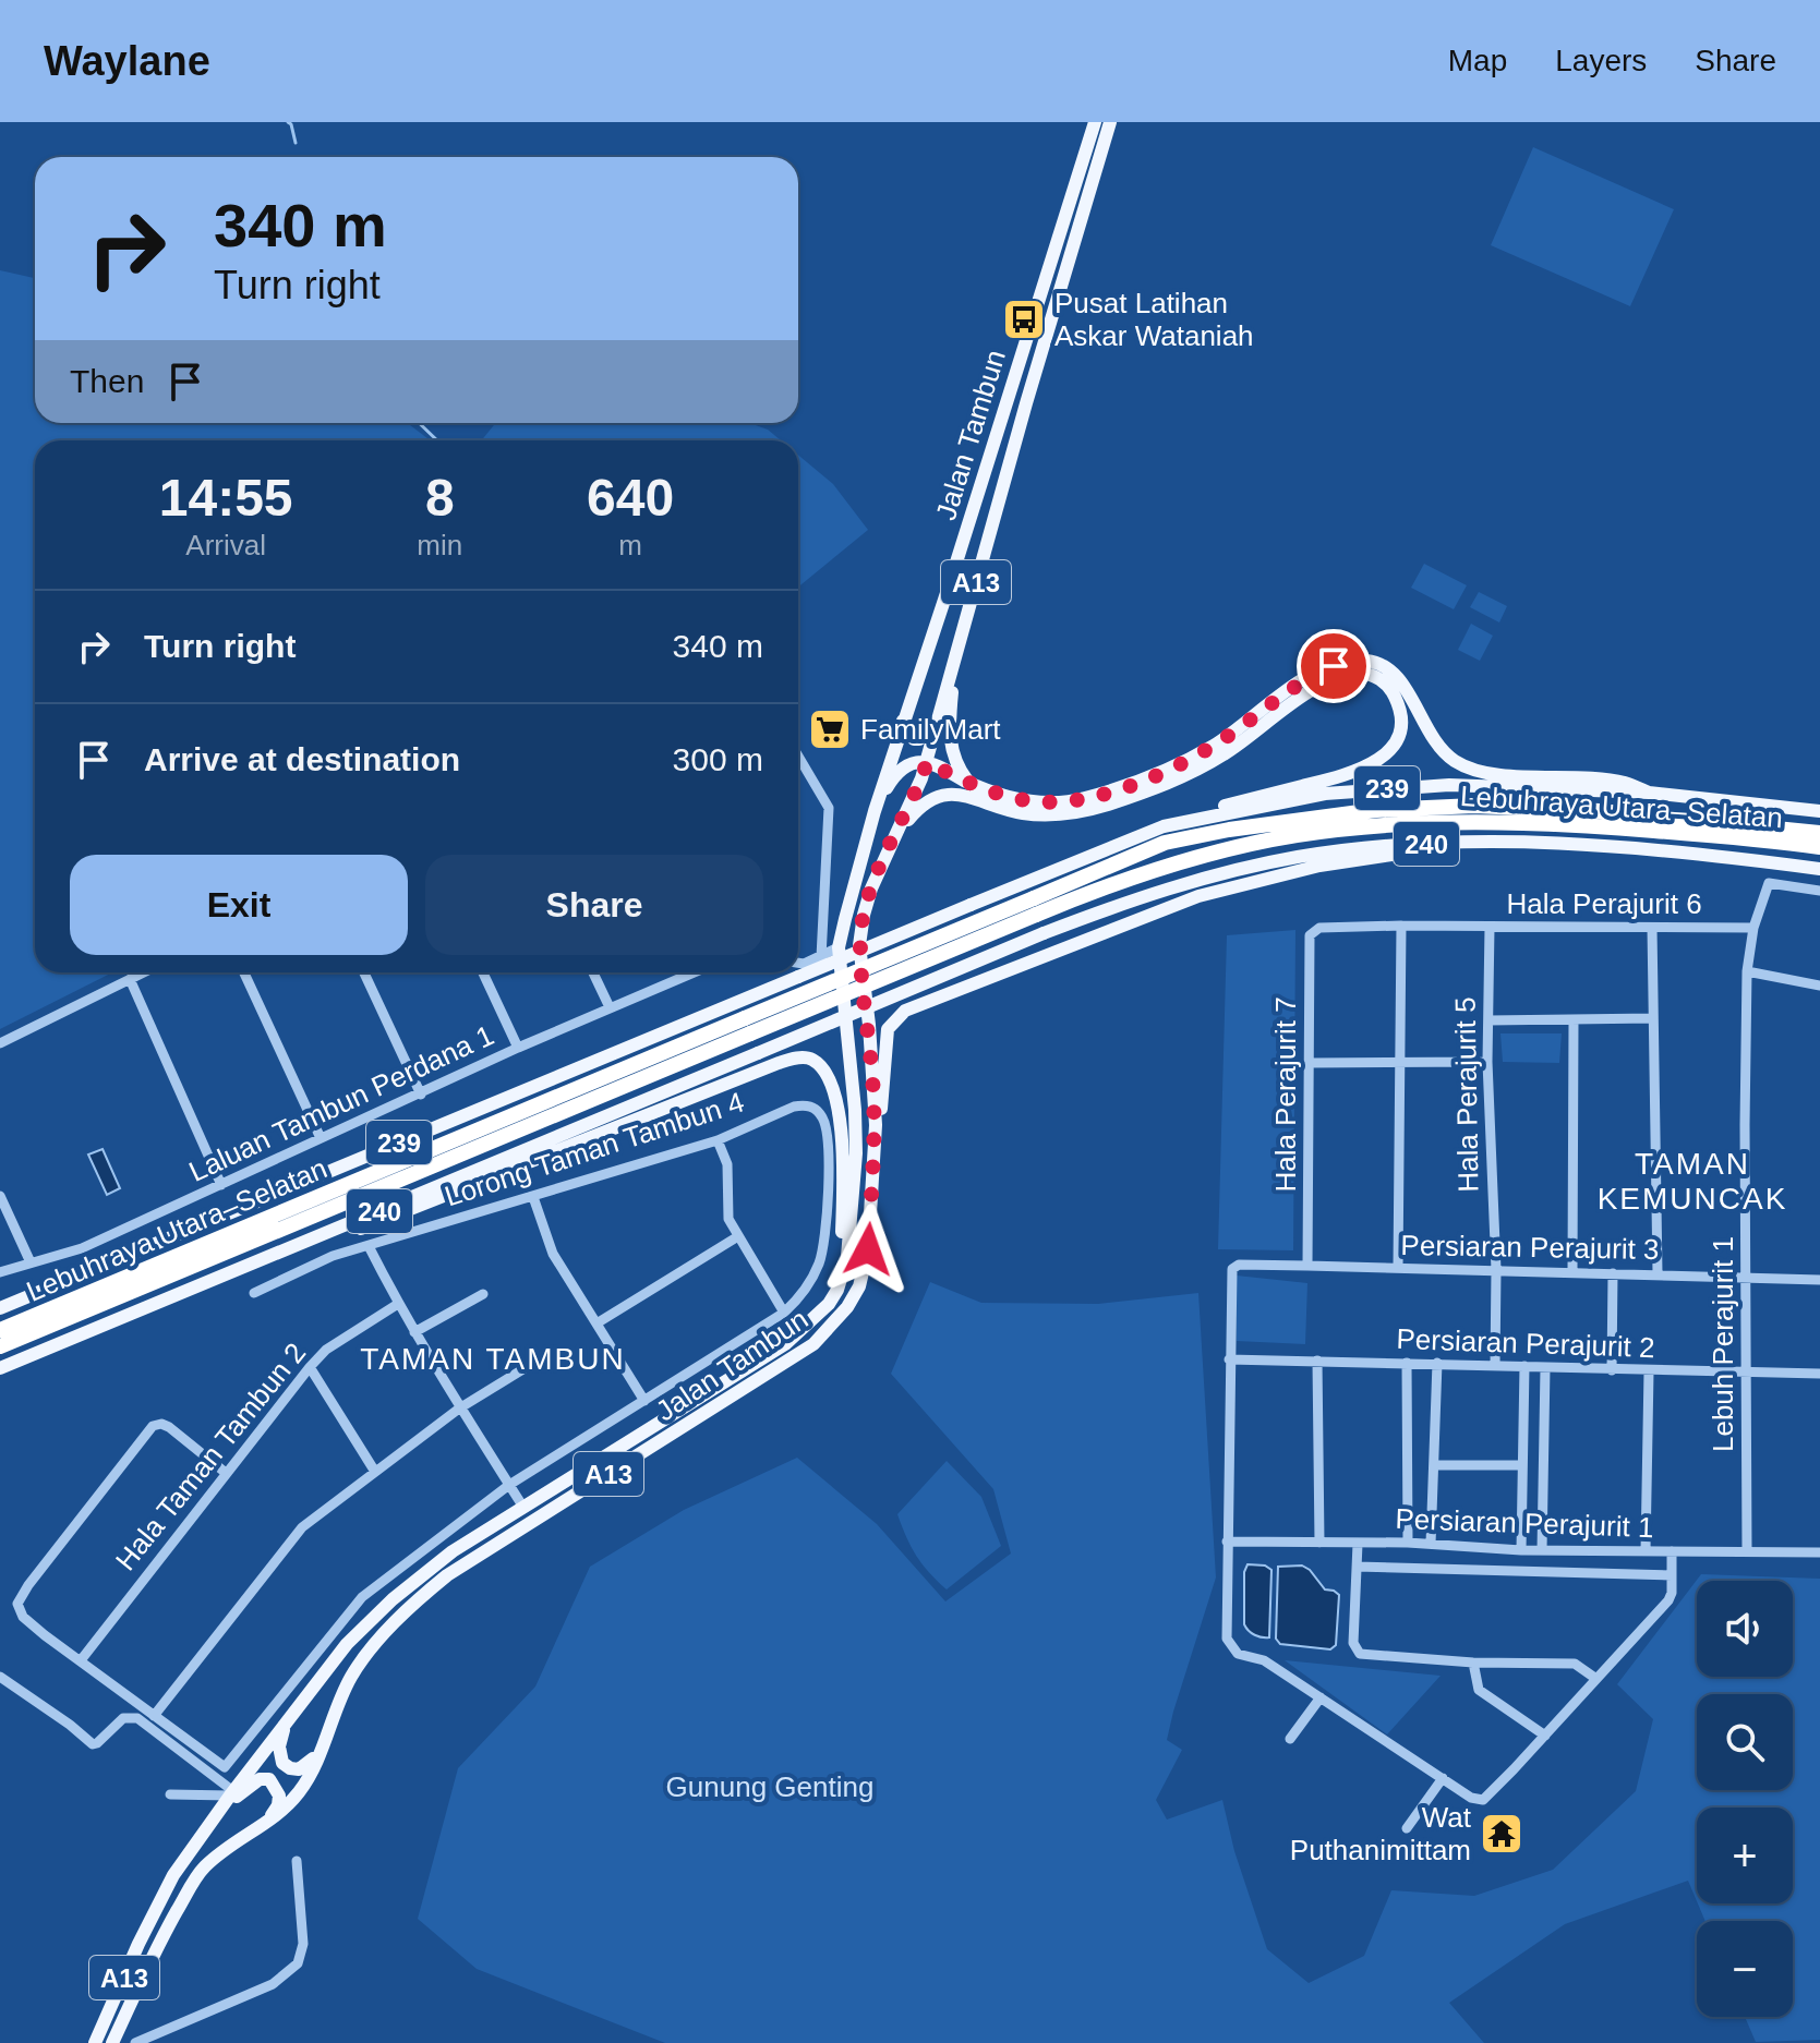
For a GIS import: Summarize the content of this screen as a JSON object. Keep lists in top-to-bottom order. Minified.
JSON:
{"streets":{"highway":["Lebuhraya Utara–Selatan"],"main road":["Jalan Tambun","A13","239","240"],"street":["Hala Perajurit 6","Hala Perajurit 7","Hala Perajurit 5","Laluan Tambun Perdana 1","Lorong Taman Tambun 4","Persiaran Perajurit 3","Persiaran Perajurit 2","Lebuh Perajurit 1","Hala Taman Tambun 2","Persiaran Perajurit 1"]},"crossings":[["Hala Perajurit 6","Hala Perajurit 7"],["Hala Perajurit 6","Hala Perajurit 5"],["Hala Perajurit 6","Lebuh Perajurit 1"],["Hala Perajurit 7","Persiaran Perajurit 3"],["Hala Perajurit 5","Persiaran Perajurit 3"],["Hala Perajurit 5","Persiaran Perajurit 2"],["Persiaran Perajurit 3","Persiaran Perajurit 2"],["Persiaran Perajurit 3","Lebuh Perajurit 1"],["Persiaran Perajurit 2","Lebuh Perajurit 1"],["Lebuh Perajurit 1","Persiaran Perajurit 1"]],"districts":["TAMAN KEMUNCAK","TAMAN TAMBUN"],"parks":["Gunung Genting"],"places":{"bus stop":["Pusat Latihan Askar Wataniah"],"supermarket":["FamilyMart"],"temple":["Wat Puthanimittam"]},"page":{"header":"Waylane","nav":["Map","Layers","Share"],"turn":["340 m","Turn right"],"then":"Then","eta":["14:55","Arrival","8","min","640","m"],"list":[{"name":"Turn right","value":"340 m"},{"name":"Arrive at destination","value":"300 m"}],"buttons":["Exit","Share"],"map_buttons":["+","−"]}}
